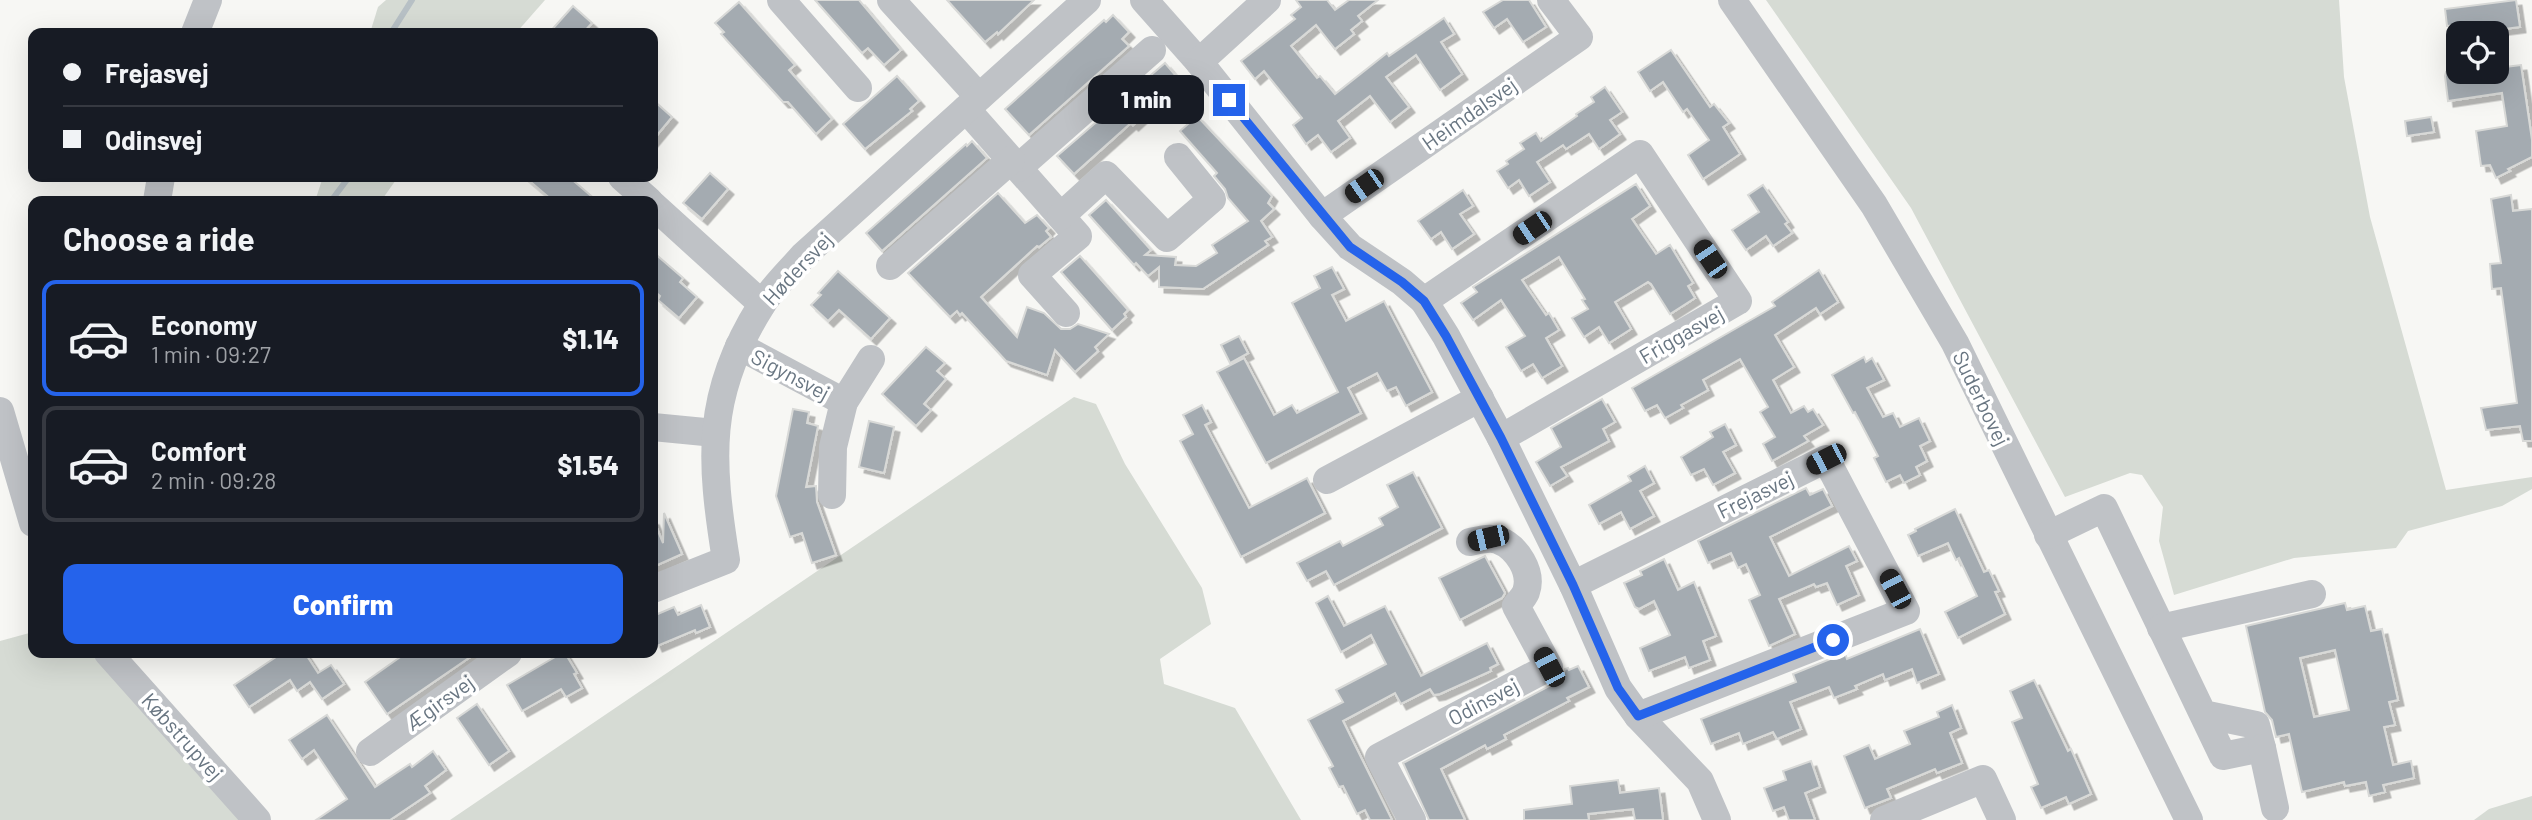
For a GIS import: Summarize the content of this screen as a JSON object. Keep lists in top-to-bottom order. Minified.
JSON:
{"streets":{"street":["Heimdalsvej","Hødersvej","Friggasvej","Sigynsvej","Suderbovej","Frejasvej","Odinsvej","Ægirsvej","Købstrupvej"]},"crossings":[["Hødersvej","Sigynsvej"]],"page":{"banner":["Frejasvej","Odinsvej"],"bubble":"1 min","heading":"Choose a ride","list":[{"name":"Economy","note":"1 min · 09:27","value":"$1.14"},{"name":"Comfort","note":"2 min · 09:28","value":"$1.54"}],"buttons":"Confirm"}}
